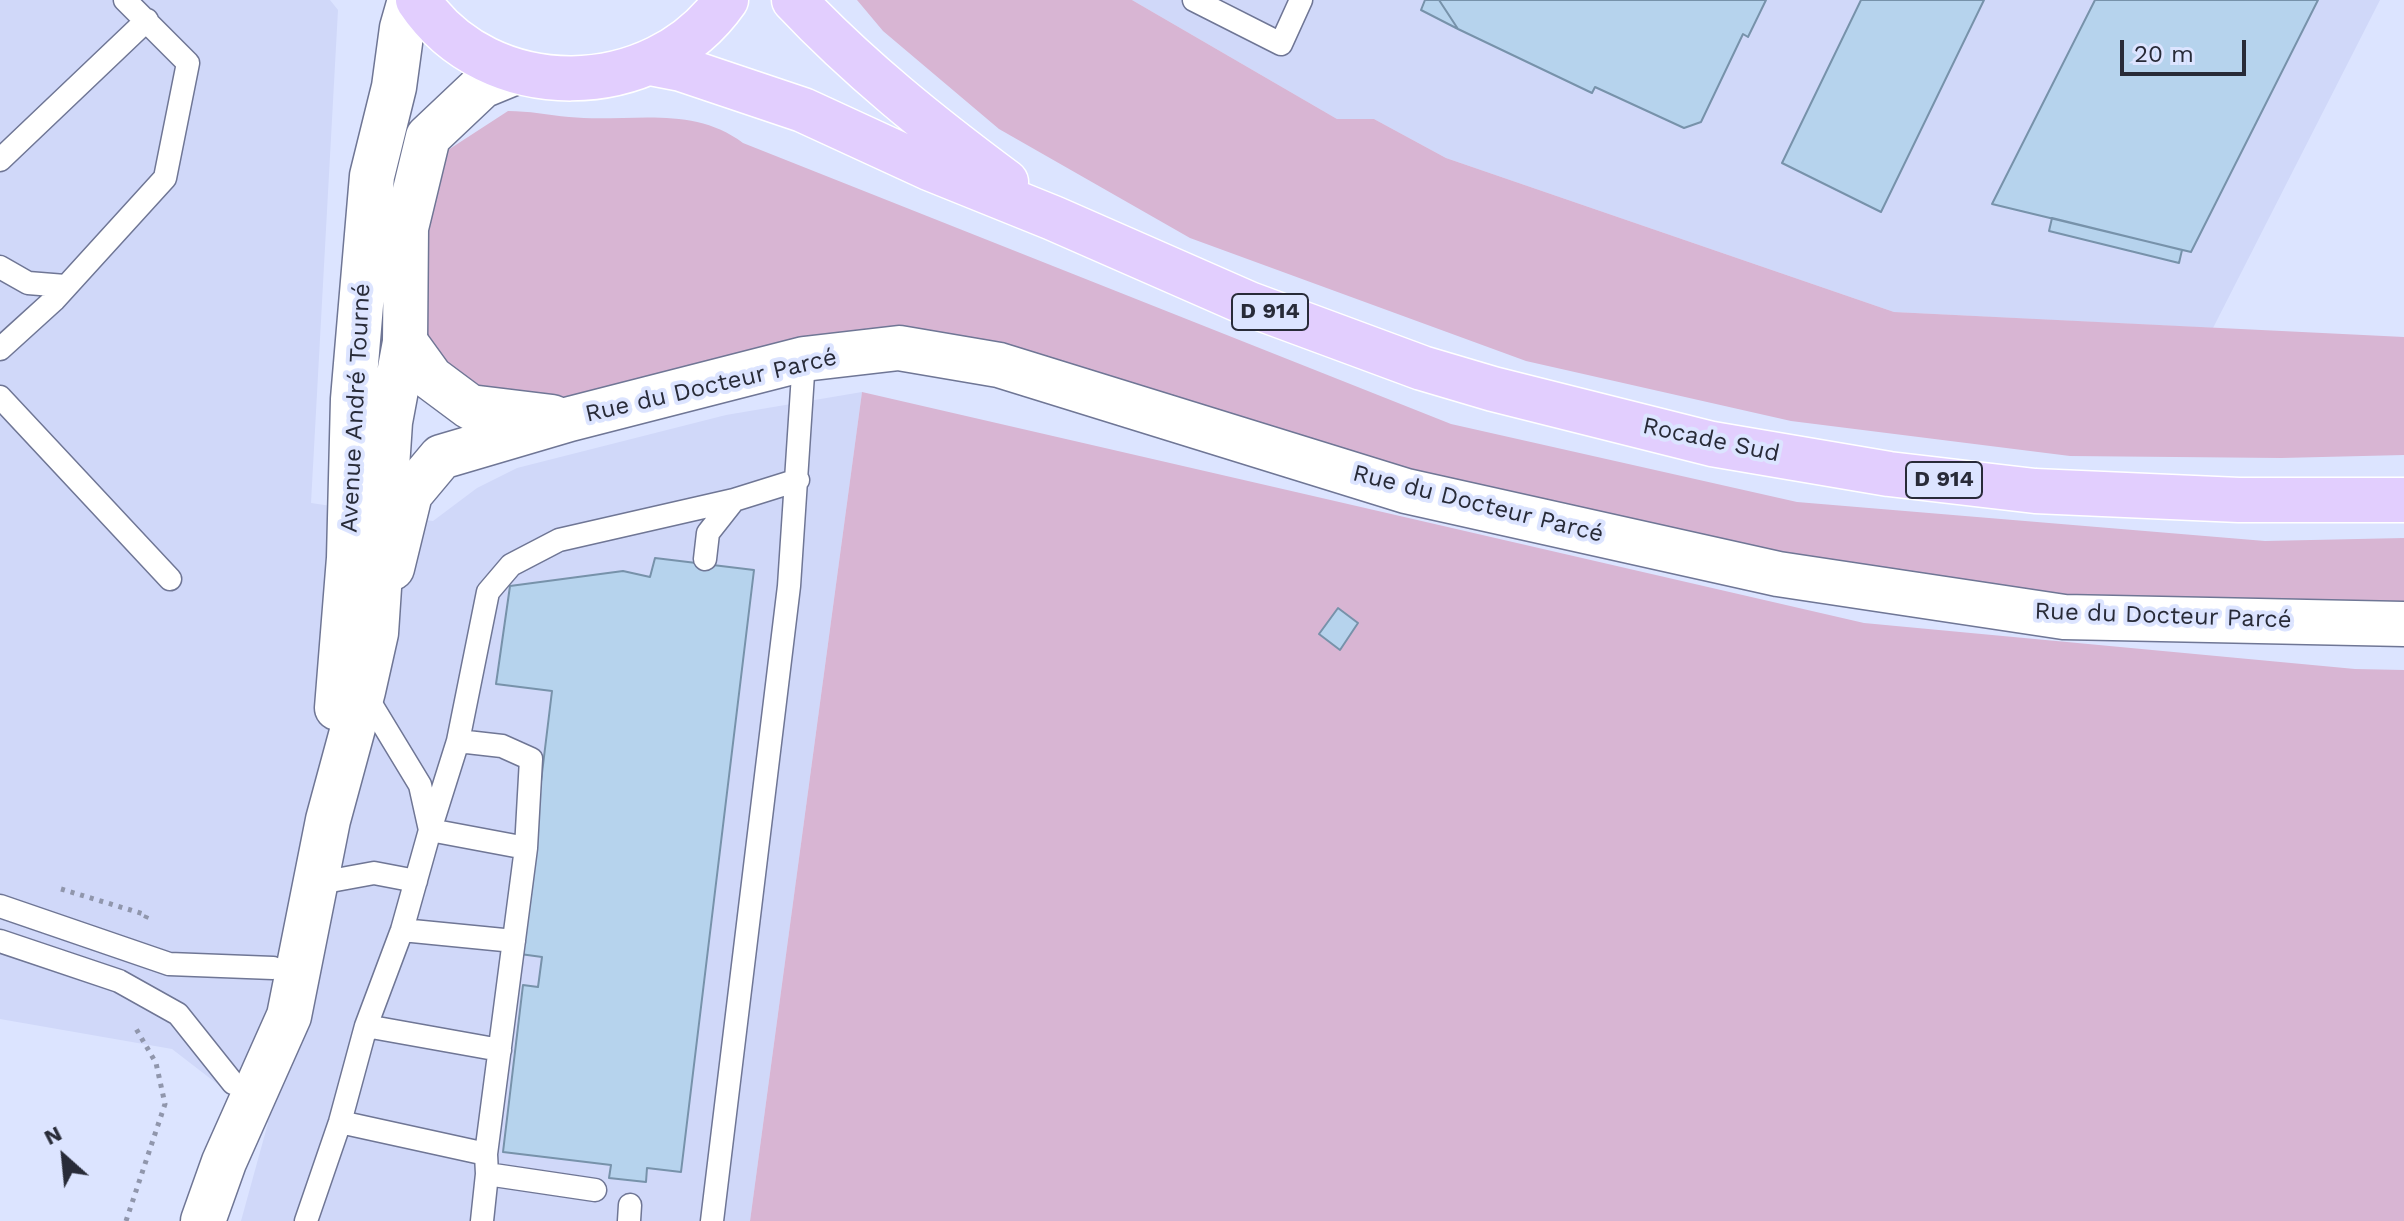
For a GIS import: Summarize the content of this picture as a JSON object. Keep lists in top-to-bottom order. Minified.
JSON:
{"streets":{"main road":["D 914","Rocade Sud"],"street":["Rue du Docteur Parcé","Avenue André Tourné"]},"crossings":[["D 914","Rocade Sud"],["Rue du Docteur Parcé","Avenue André Tourné"]],"scale_bar":"20 m","north":"top left"}
